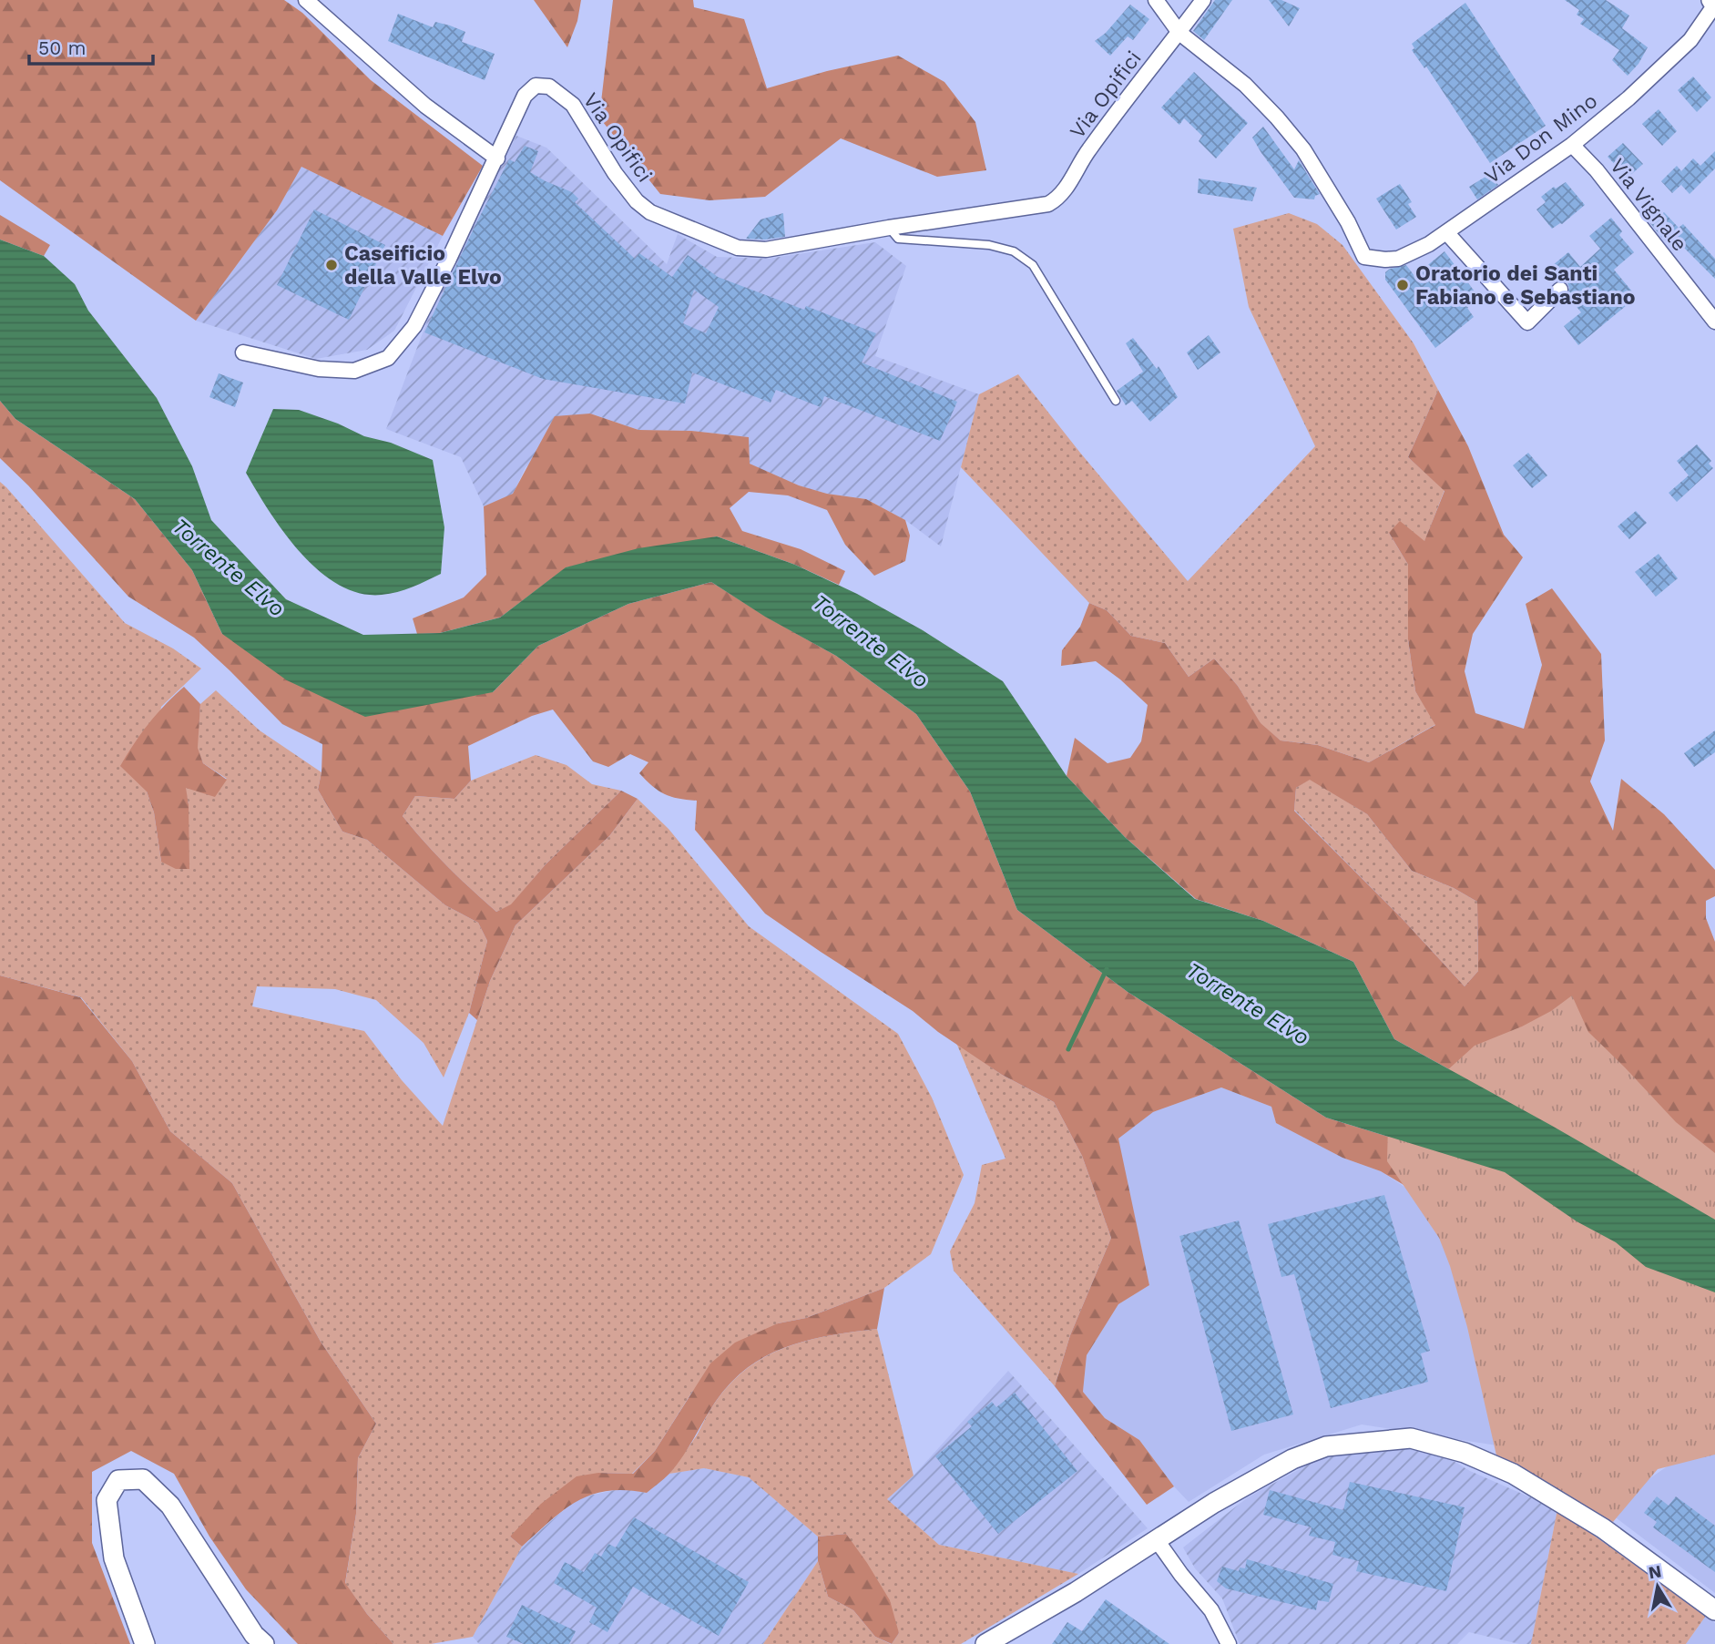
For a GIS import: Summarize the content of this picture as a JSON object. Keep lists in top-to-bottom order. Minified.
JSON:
{"streets":{"street":["Via Opifici","Via Don Mino","Via Vignale"]},"crossings":[["Via Opifici","Via Don Mino"],["Via Don Mino","Via Vignale"]],"water":["Torrente Elvo"],"places":["Caseificio della Valle Elvo","Oratorio dei Santi Fabiano e Sebastiano"],"scale_bar":"50 m","north":"top"}
